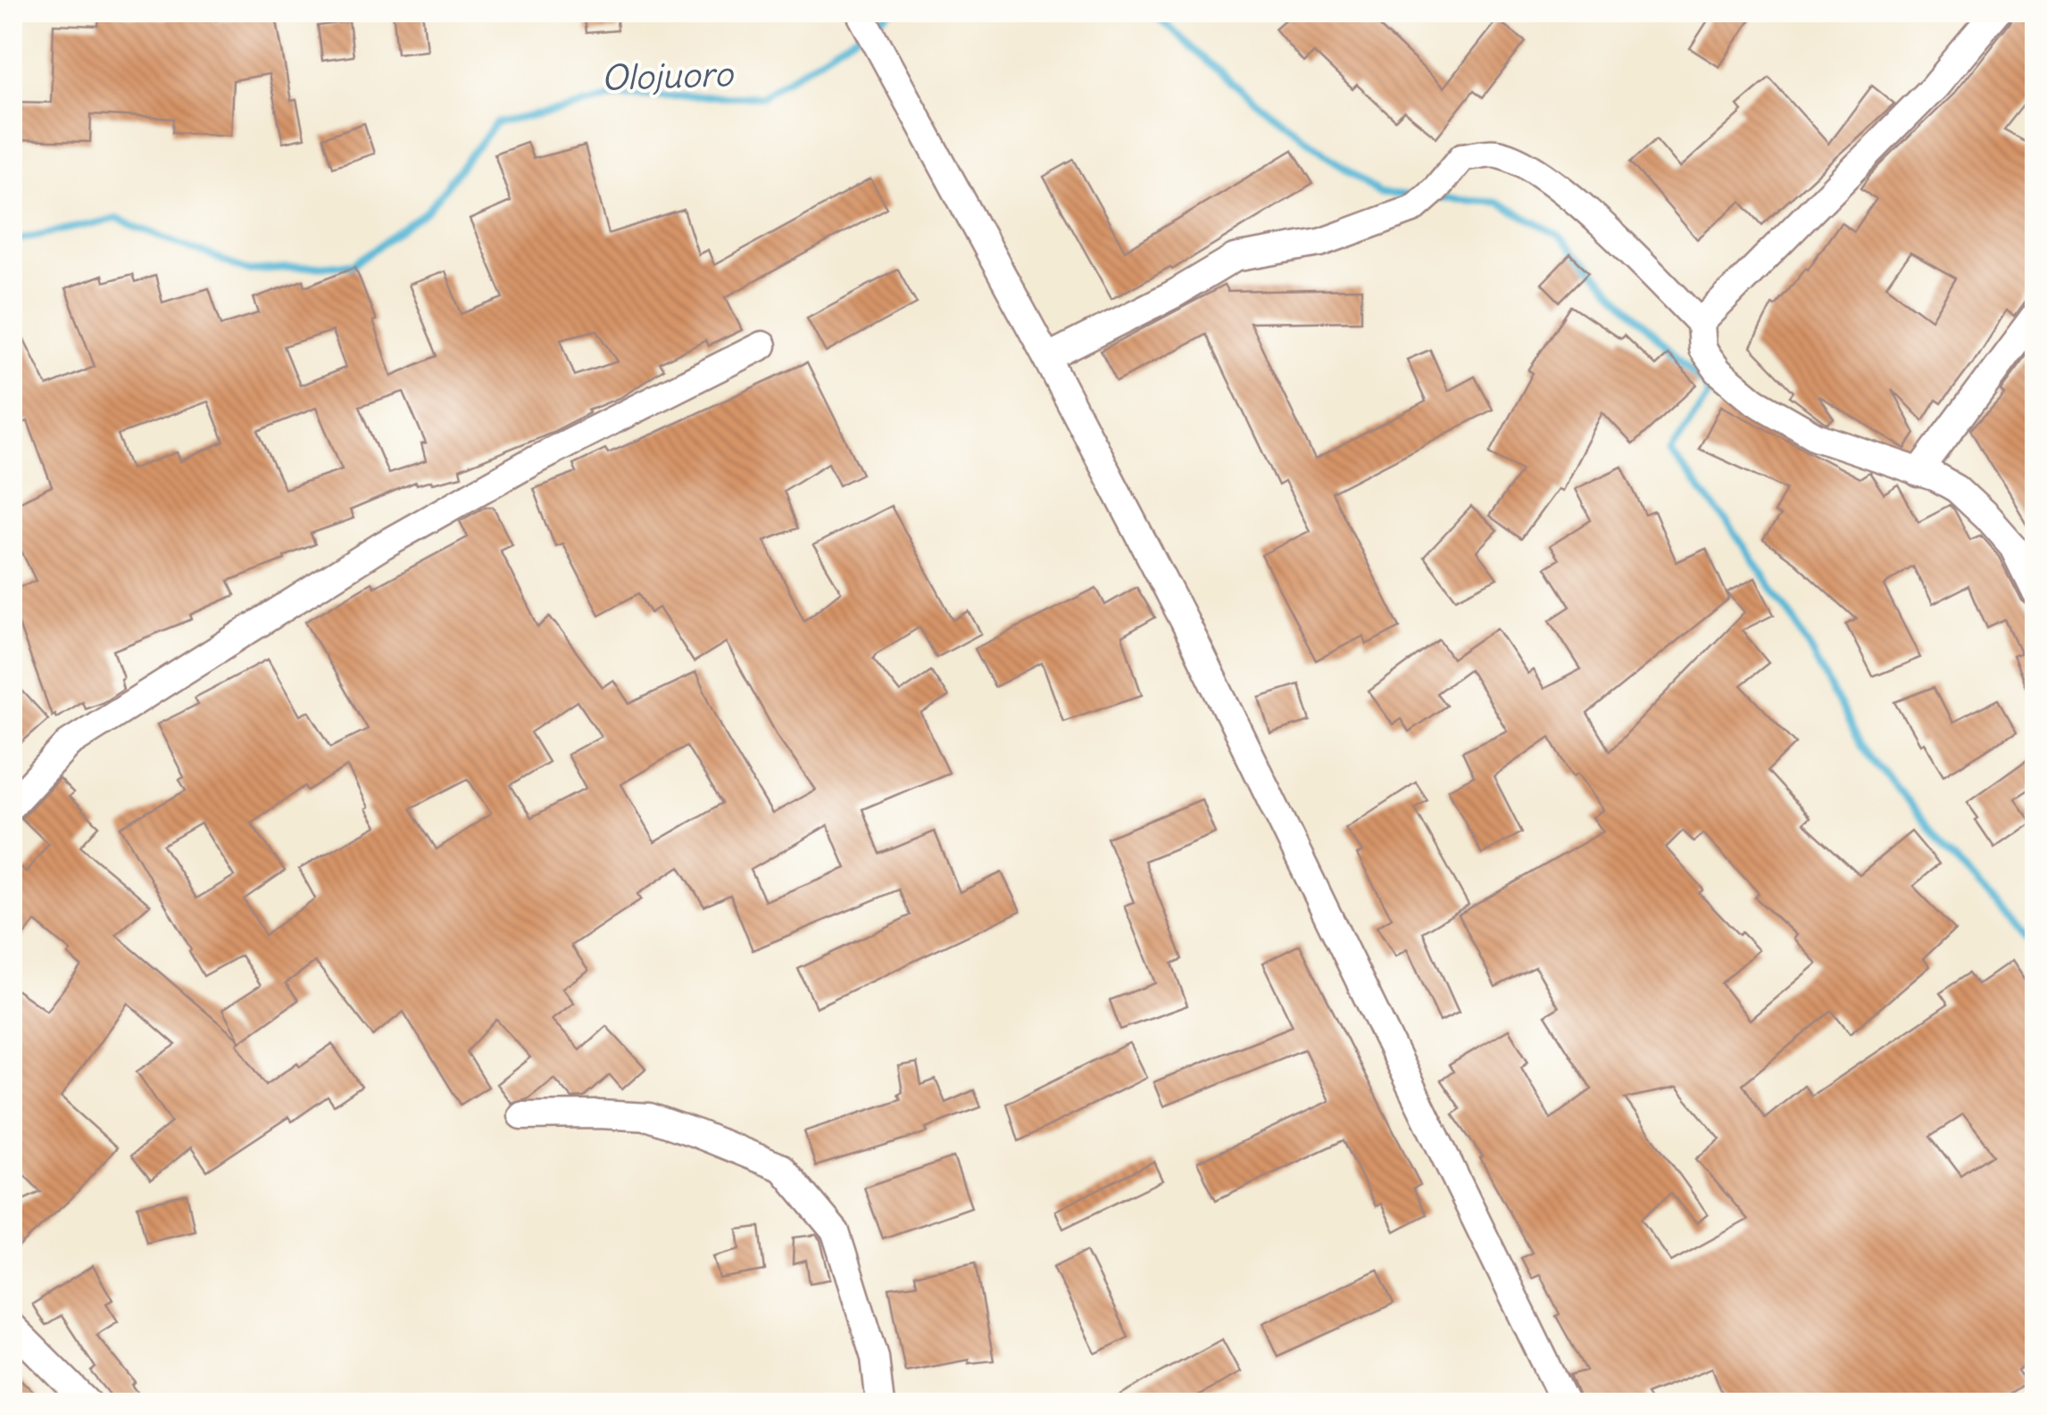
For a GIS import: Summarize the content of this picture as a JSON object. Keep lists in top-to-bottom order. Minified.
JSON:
{"water":["Olojuoro"]}
